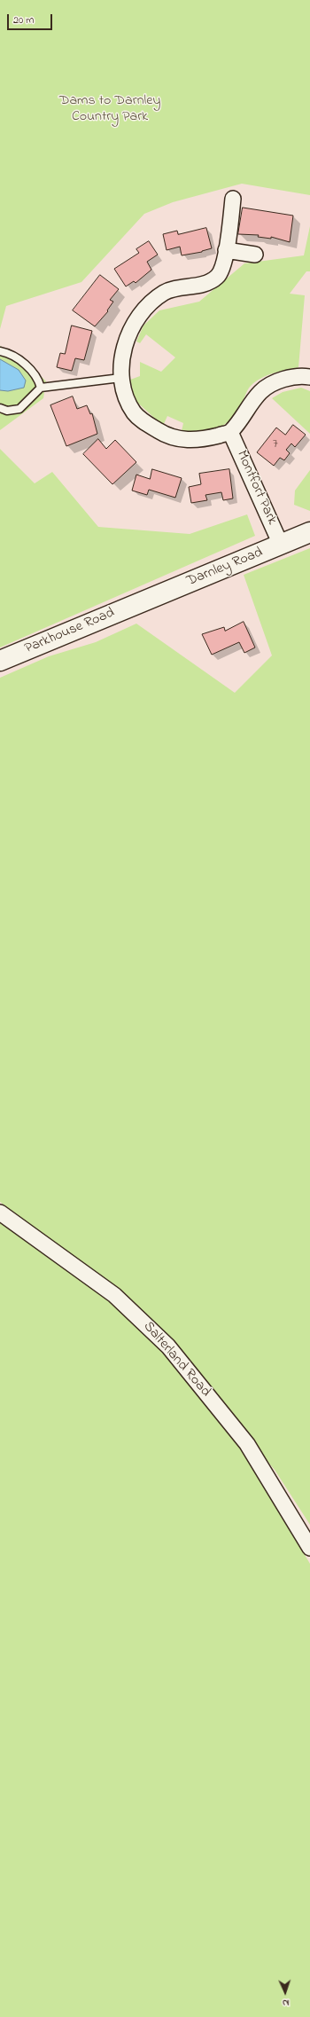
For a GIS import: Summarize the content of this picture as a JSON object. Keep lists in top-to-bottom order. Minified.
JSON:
{"streets":{"main road":["Darnley Road","Parkhouse Road"],"street":["Montfort Park","Salterland Road"]},"crossings":[["Montfort Park","Darnley Road"],["Darnley Road","Parkhouse Road"]],"parks":["Dams to Darnley Country Park"],"house_numbers":["7"],"scale_bar":"20 m","north":"bottom"}
